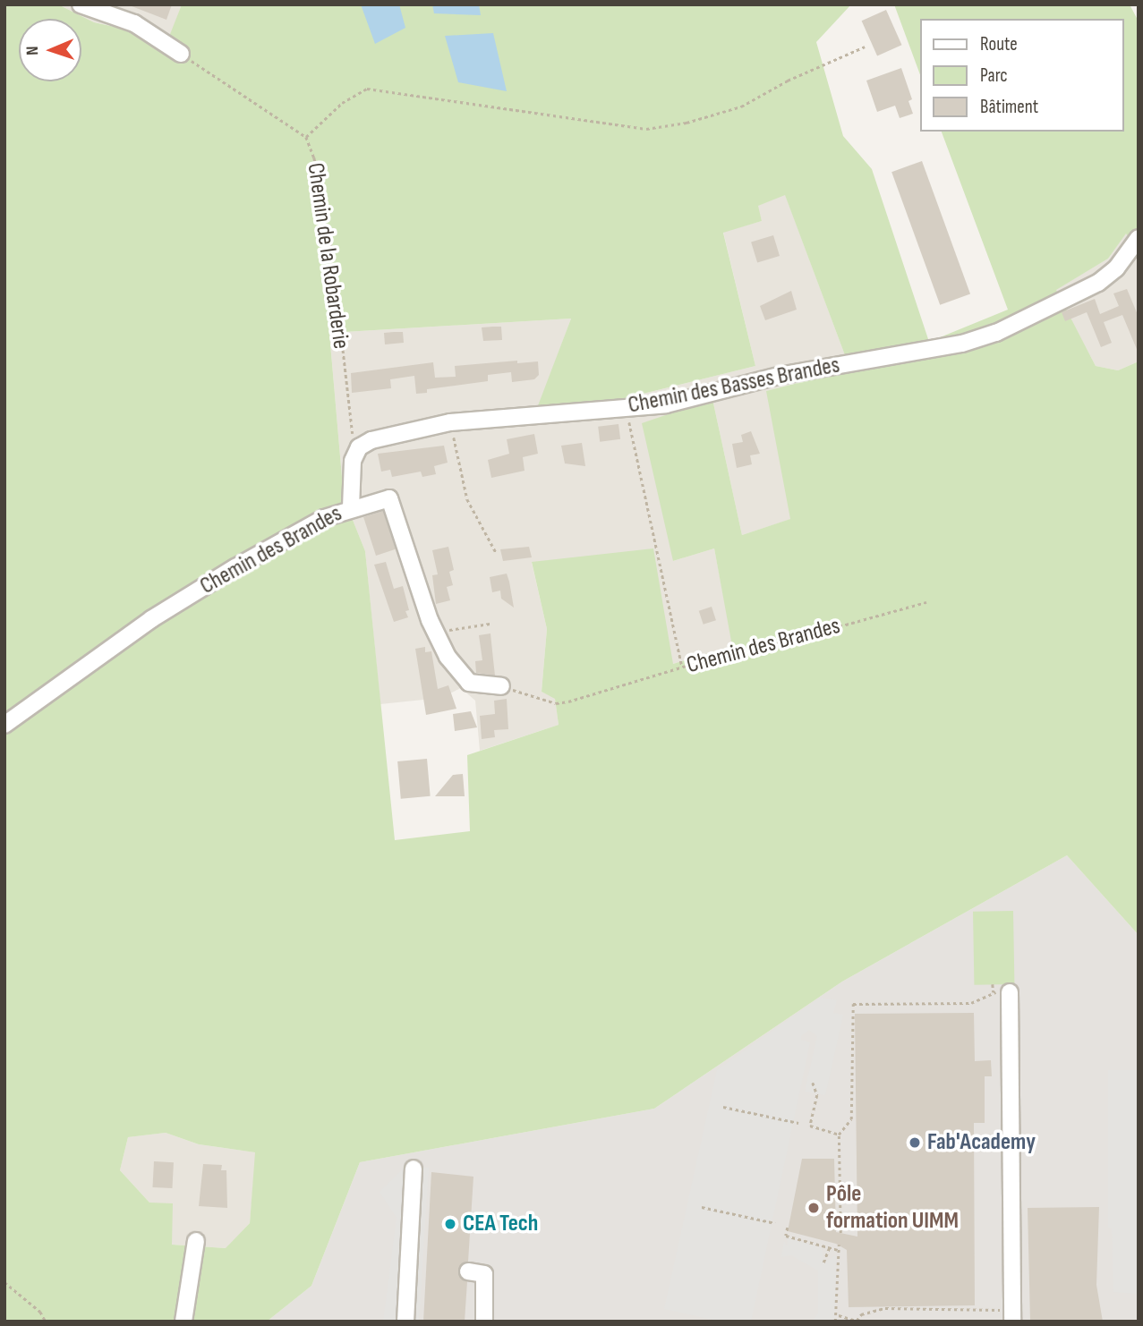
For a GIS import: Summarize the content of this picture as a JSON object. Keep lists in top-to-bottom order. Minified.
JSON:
{"streets":{"street":["Chemin des Basses Brandes","Chemin des Brandes"],"path":["Chemin de la Robarderie"]},"crossings":[["Chemin de la Robarderie","Chemin des Basses Brandes"]],"places":["Fab'Academy","Pôle formation UIMM","CEA Tech"],"legend":["Route","Parc","Bâtiment"],"north":"left"}
